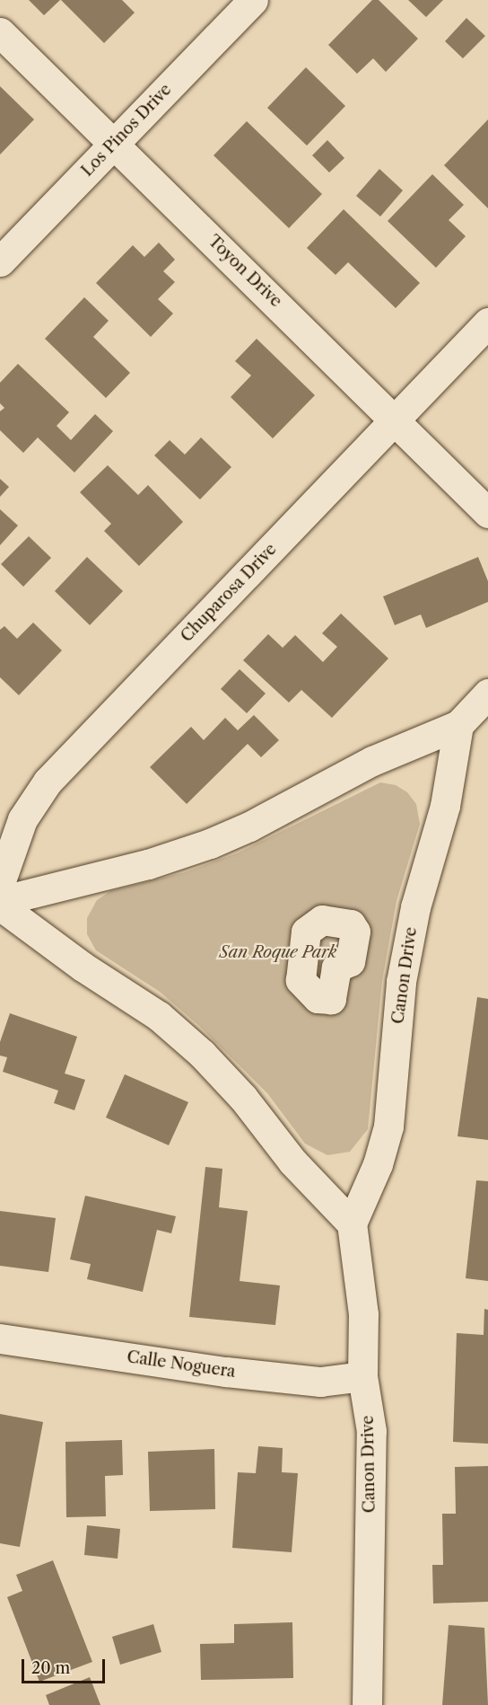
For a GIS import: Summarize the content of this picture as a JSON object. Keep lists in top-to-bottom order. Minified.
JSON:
{"streets":{"street":["Los Pinos Drive","Toyon Drive","Chuparosa Drive","Canon Drive","Calle Noguera"]},"crossings":[["Los Pinos Drive","Toyon Drive"],["Toyon Drive","Chuparosa Drive"],["Canon Drive","Calle Noguera"]],"parks":["San Roque Park"],"scale_bar":"20 m"}
